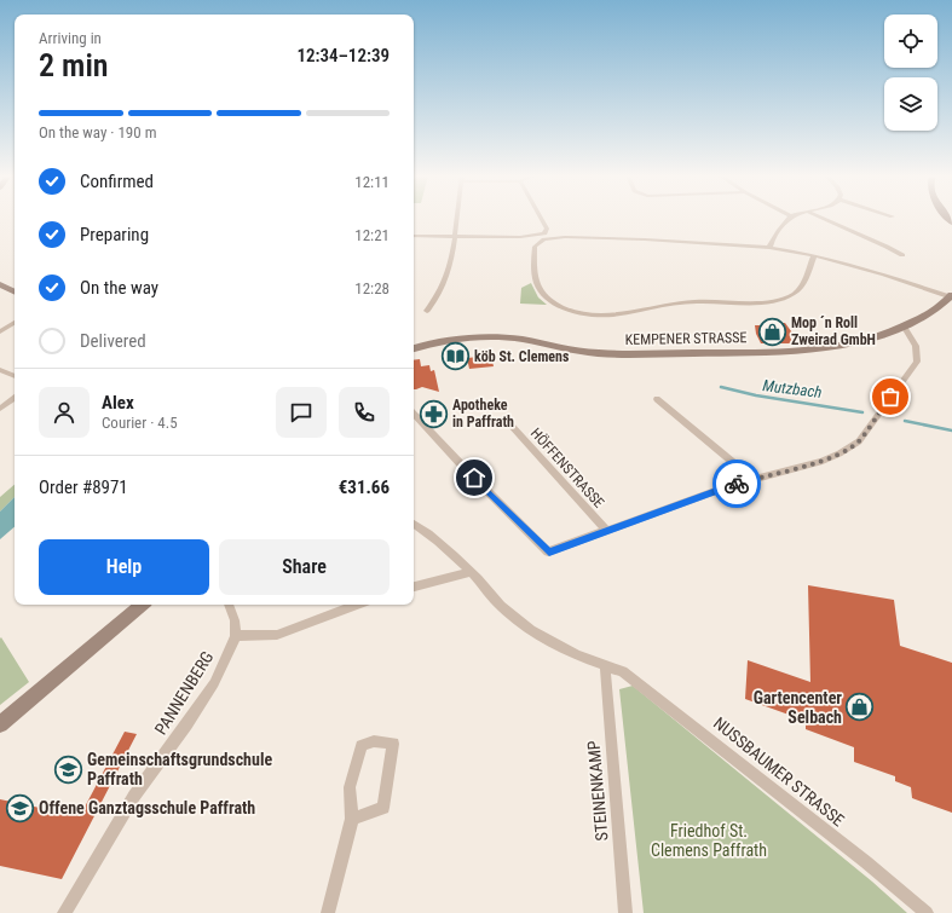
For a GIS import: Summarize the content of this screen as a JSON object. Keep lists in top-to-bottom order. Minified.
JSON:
{"streets":{"main road":["KEMPENER STRASSE"],"street":["HÖFFENSTRASSE","PANNENBERG","NUSSBAUMER STRASSE","STEINENKAMP"]},"crossings":[["NUSSBAUMER STRASSE","STEINENKAMP"]],"water":["Mutzbach"],"parks":["Friedhof St. Clemens Paffrath"],"places":{"shop":["Mop ´n Roll Zweirad GmbH","Gartencenter Selbach"],"library":["köb St. Clemens"],"pharmacy":["Apotheke in Paffrath"],"school or university":["Gemeinschaftsgrundschule Paffrath","Offene Ganztagsschule Paffrath"]},"page":{"heading":["2 min","Arriving in","12:34–12:39"],"panel":["Alex","Courier · 4.5","Order #8971","€31.66"],"bar":"On the way · 190 m","list":[["Confirmed","12:11"],["Preparing","12:21"],["On the way","12:28"],"Delivered"],"buttons":["Help","Share"]}}
